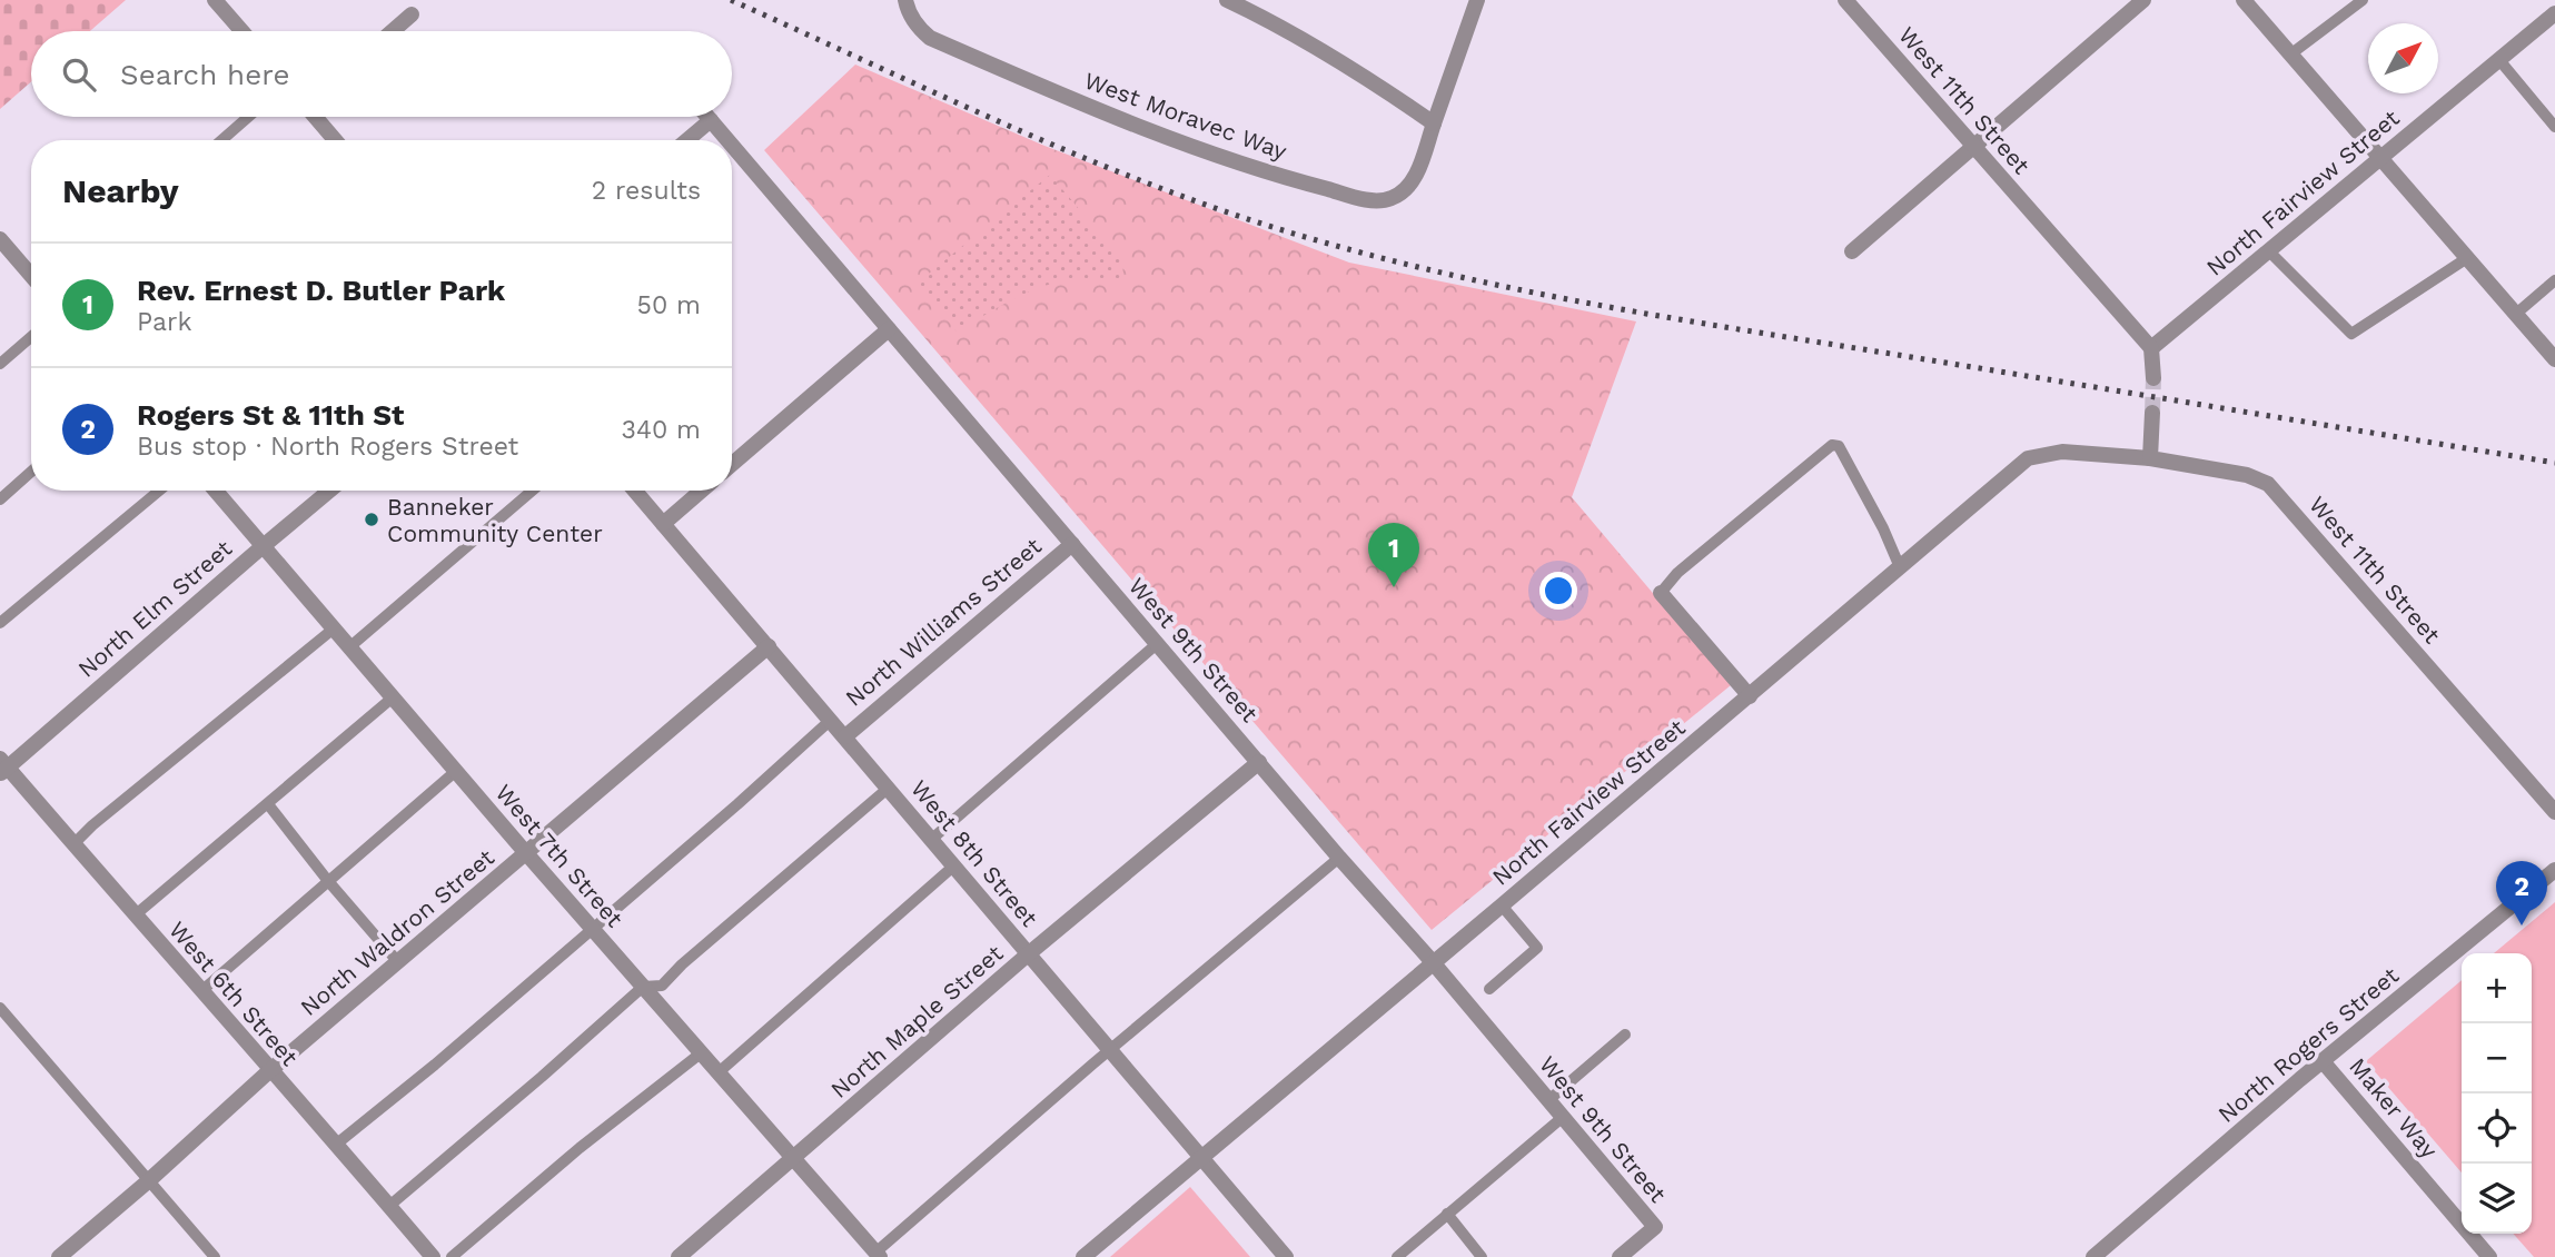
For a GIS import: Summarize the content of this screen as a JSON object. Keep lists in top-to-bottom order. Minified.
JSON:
{"streets":{"street":["West 11th Street","West Moravec Way","North Fairview Street","North Elm Street","North Williams Street","West 9th Street","West 8th Street","West 7th Street","North Waldron Street","West 6th Street","North Maple Street","North Rogers Street","Maker Way"]},"crossings":[["West 11th Street","North Fairview Street"],["North Fairview Street","West 9th Street"],["North Fairview Street","West 8th Street"],["North Elm Street","West 7th Street"],["North Elm Street","West 6th Street"],["North Williams Street","West 9th Street"],["North Williams Street","West 8th Street"],["West 9th Street","North Maple Street"],["West 8th Street","North Waldron Street"],["West 8th Street","North Maple Street"],["West 7th Street","North Waldron Street"],["West 7th Street","North Maple Street"],["North Waldron Street","West 6th Street"],["North Rogers Street","Maker Way"]],"places":["Banneker Community Center"],"north":"top right","page":{"search":"Search here","heading":["Nearby","2 results"],"list":[{"mark":"1","name":"Rev. Ernest D. Butler Park","note":"Park","value":"50 m"},{"mark":"2","name":"Rogers St & 11th St","note":"Bus stop · North Rogers Street","value":"340 m"}],"pins":["1","2"],"map_buttons":["+","−"]}}
